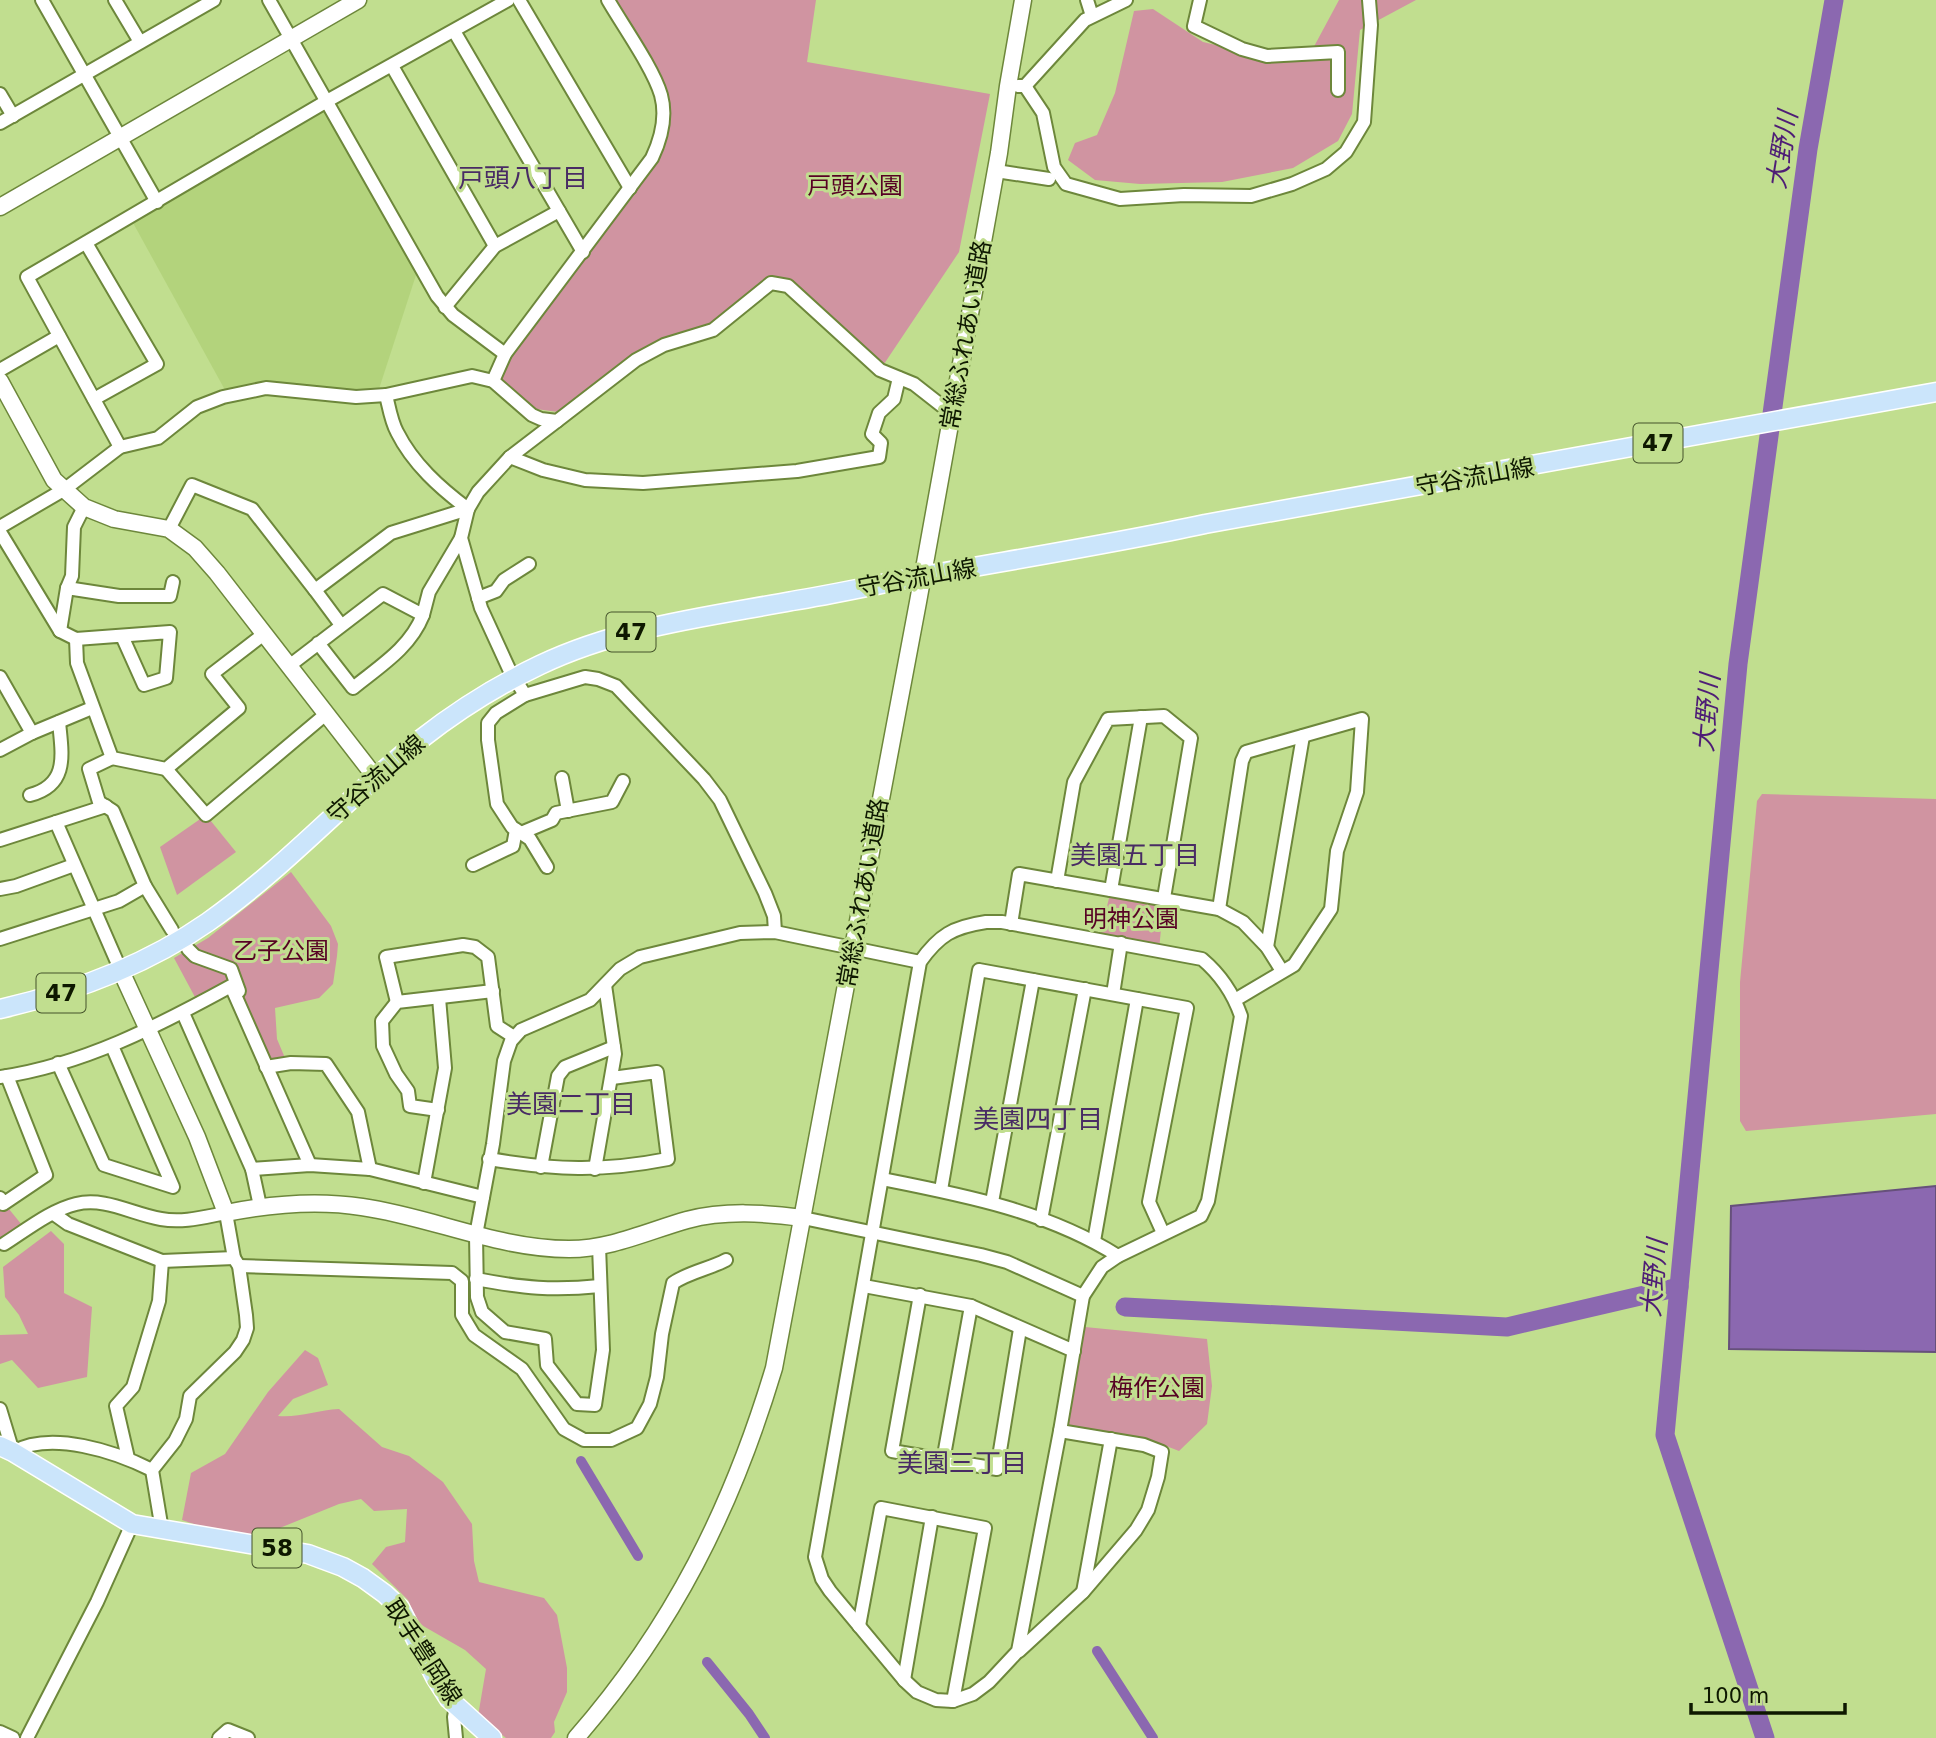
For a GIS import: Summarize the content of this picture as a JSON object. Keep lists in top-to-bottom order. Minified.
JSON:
{"streets":{"main road":["47","守谷流山線","58","取手豊岡線"],"street":["常総ふれあい道路"]},"crossings":[["常総ふれあい道路","守谷流山線"]],"districts":["戸頭八丁目","美園五丁目","美園二丁目","美園四丁目","美園三丁目"],"water":["大野川"],"parks":["戸頭公園","明神公園","乙子公園","梅作公園"],"scale_bar":"100 m"}
